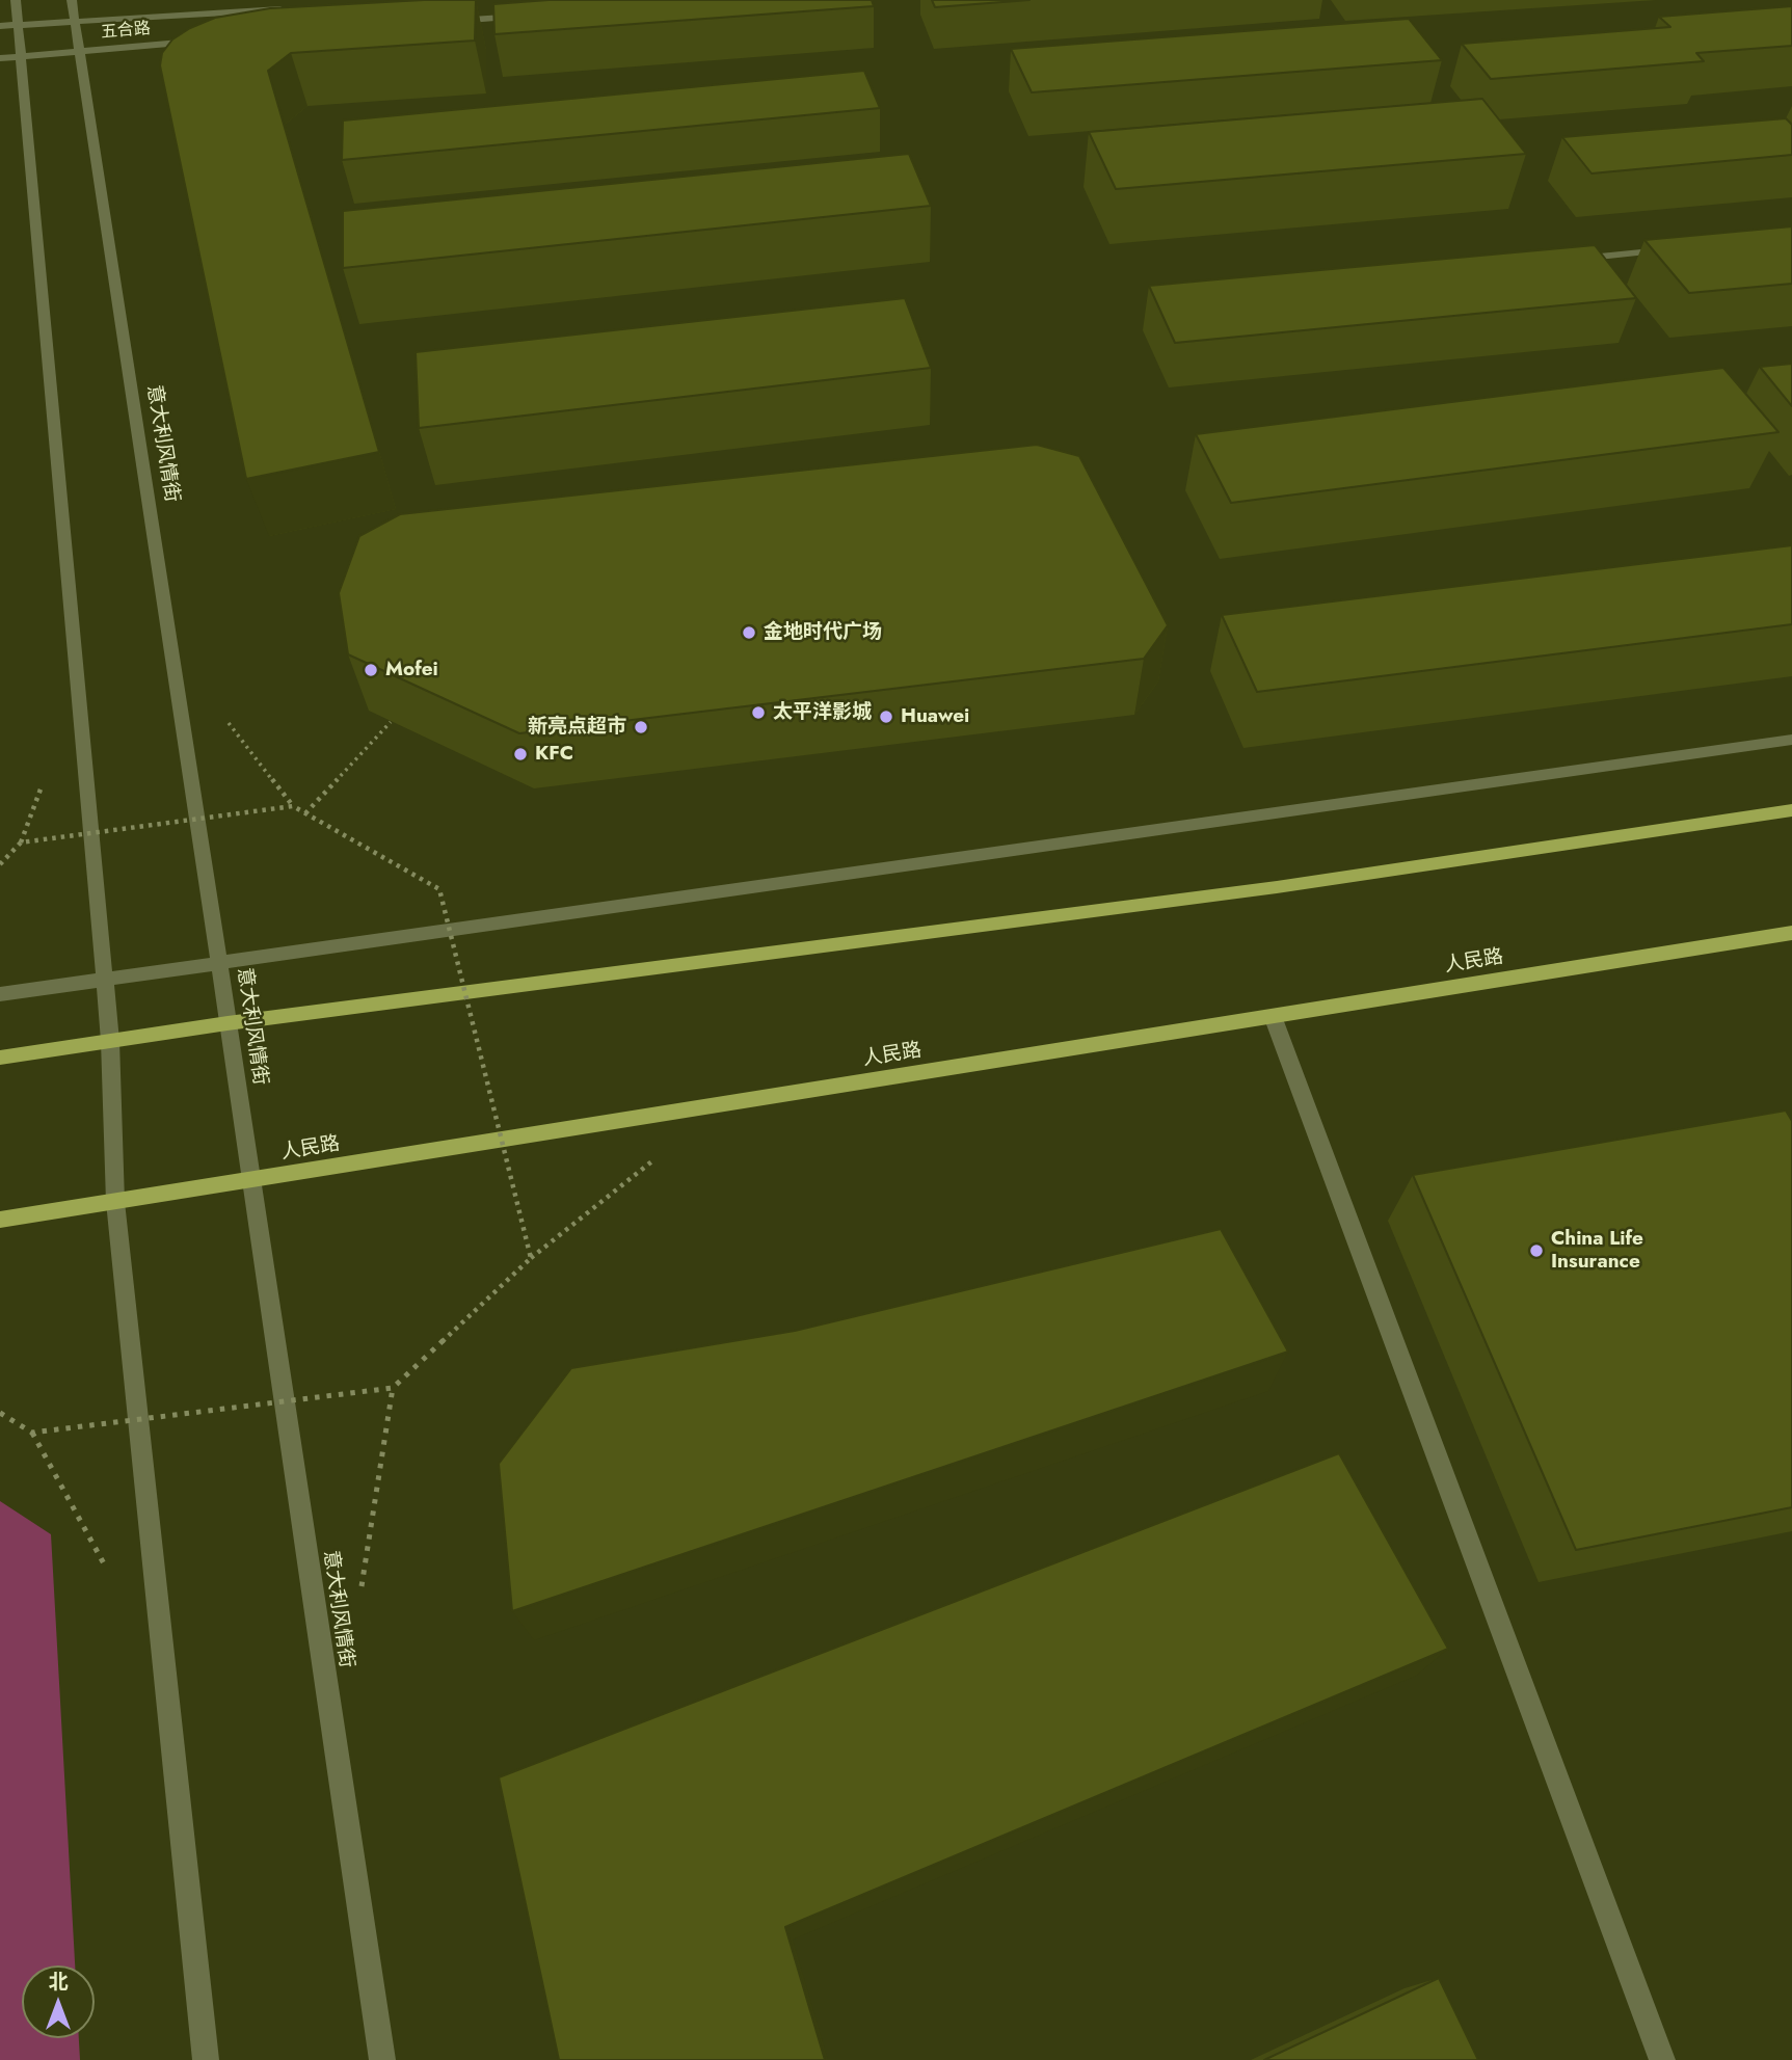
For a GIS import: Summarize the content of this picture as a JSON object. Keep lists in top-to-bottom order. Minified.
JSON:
{"streets":{"main road":["人民路"],"street":["五合路","意大利风情街"]},"crossings":[["五合路","意大利风情街"],["意大利风情街","人民路"]],"places":["金地时代广场","Mofei","太平洋影城","Huawei","新亮点超市","KFC","China Life Insurance"],"north":"top"}
